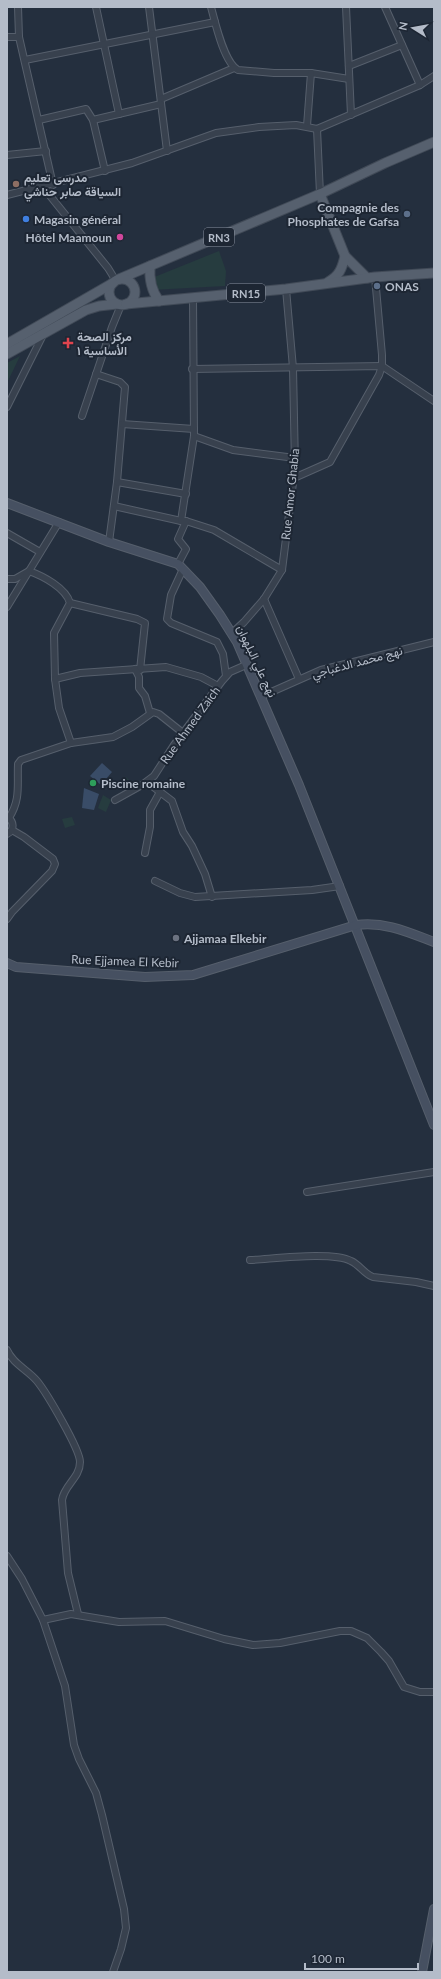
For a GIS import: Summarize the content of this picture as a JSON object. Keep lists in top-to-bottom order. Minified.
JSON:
{"streets":{"main road":["RN3","RN15"],"street":["Rue Amor Ghabia","نهج علي البلهوان","نهج محمد الدغباجي","Rue Ahmed Zaich","Rue Ejjamea El Kebir"]},"crossings":[["RN3","RN15"],["RN15","Rue Amor Ghabia"],["Rue Amor Ghabia","نهج علي البلهوان"],["نهج علي البلهوان","نهج محمد الدغباجي"],["نهج علي البلهوان","Rue Ahmed Zaich"],["نهج علي البلهوان","Rue Ejjamea El Kebir"]],"places":{"other":["مدرسى تعليم السياقة صابر حناشي","Compagnie des Phosphates de Gafsa","Magasin général","Hôtel Maamoun","ONAS","Piscine romaine","Ajjamaa Elkebir"],"health":["مركز الصحة الأساسية ١"]},"scale_bar":"100 m","north":"left"}
